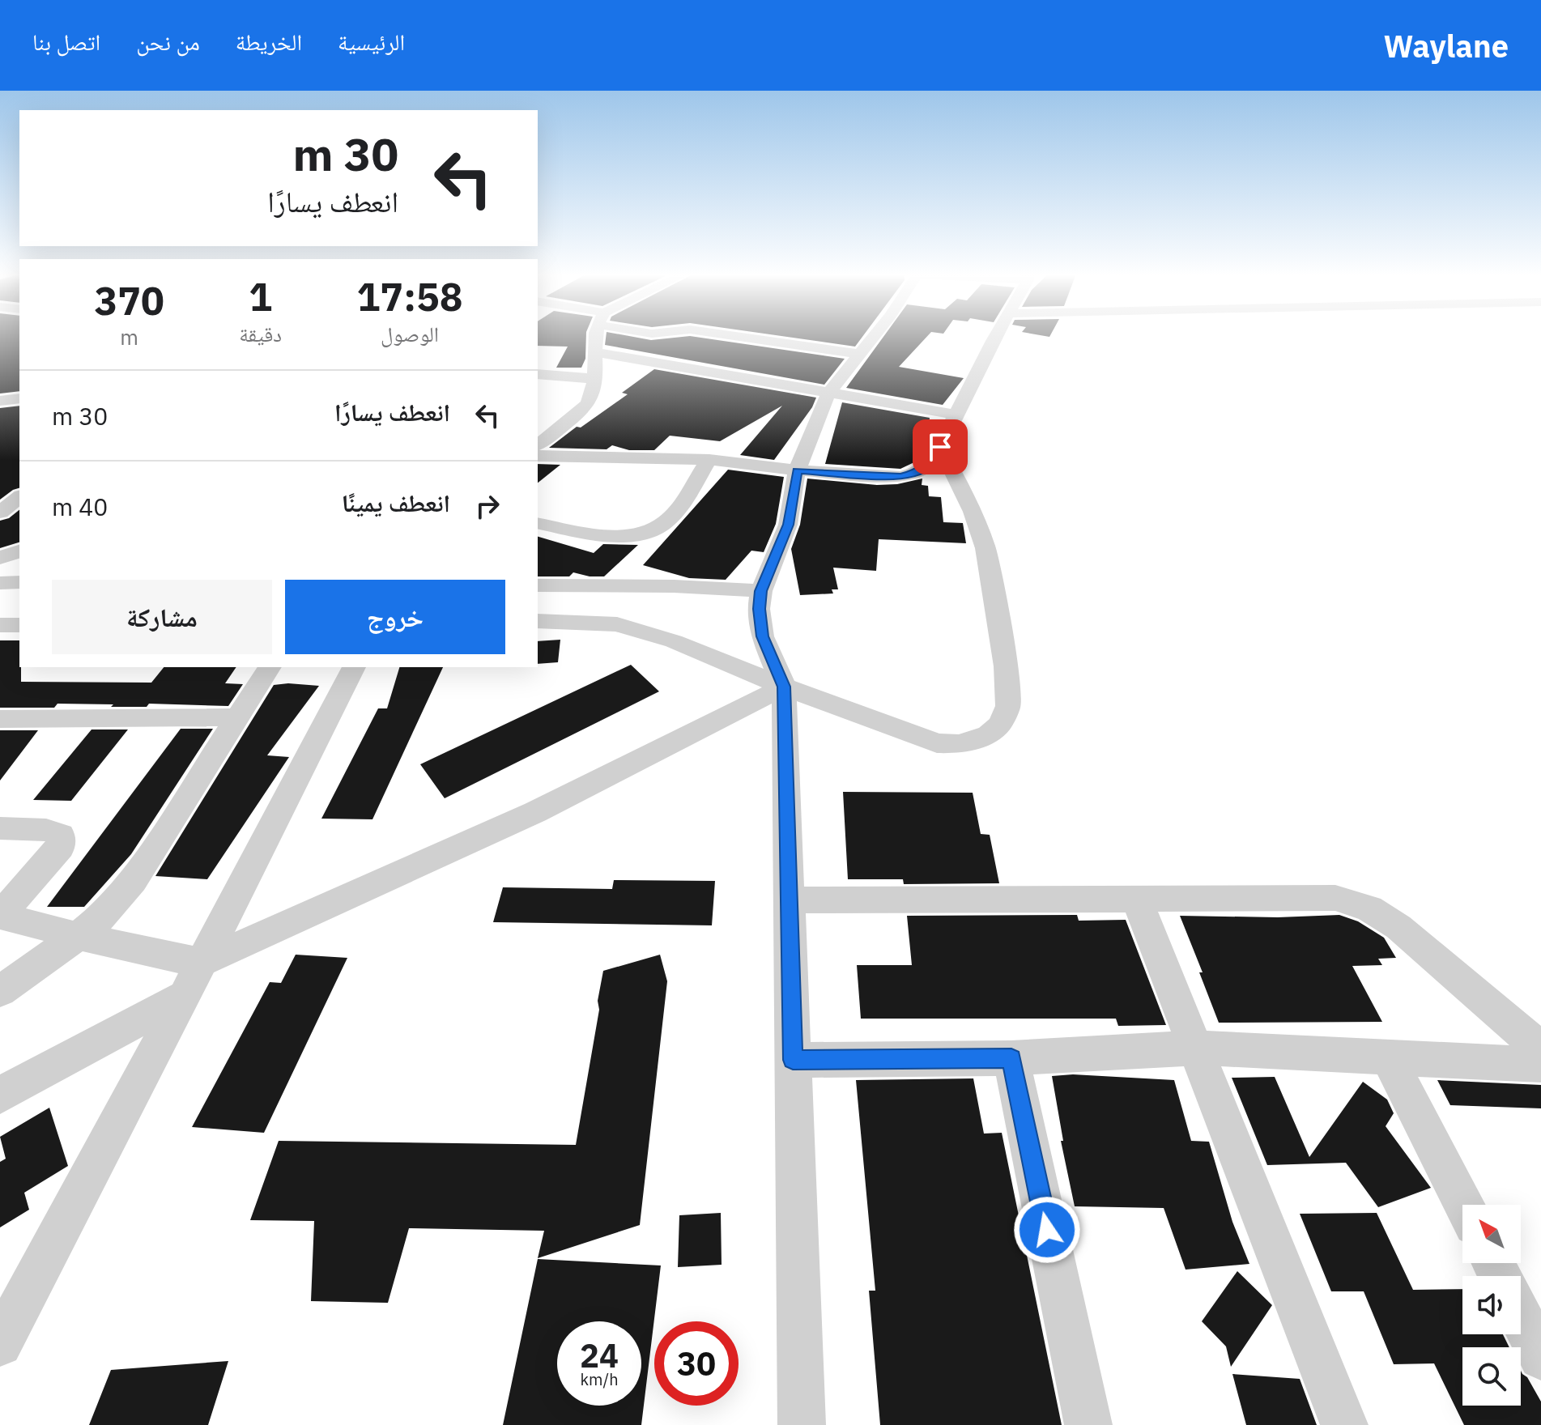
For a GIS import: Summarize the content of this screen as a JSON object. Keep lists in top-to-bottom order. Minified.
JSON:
{"north":"top left","page":{"header":"Waylane","nav":["الرئيسية","الخريطة","من نحن","اتصل بنا"],"turn":["30 m","انعطف يسارًا"],"eta":["17:58","الوصول","1","دقيقة","370","m"],"list":[{"name":"انعطف يسارًا","value":"30 m"},{"name":"انعطف يمينًا","value":"40 m"}],"buttons":["خروج","مشاركة"],"speed":"24 km/h","limit":"30"}}
